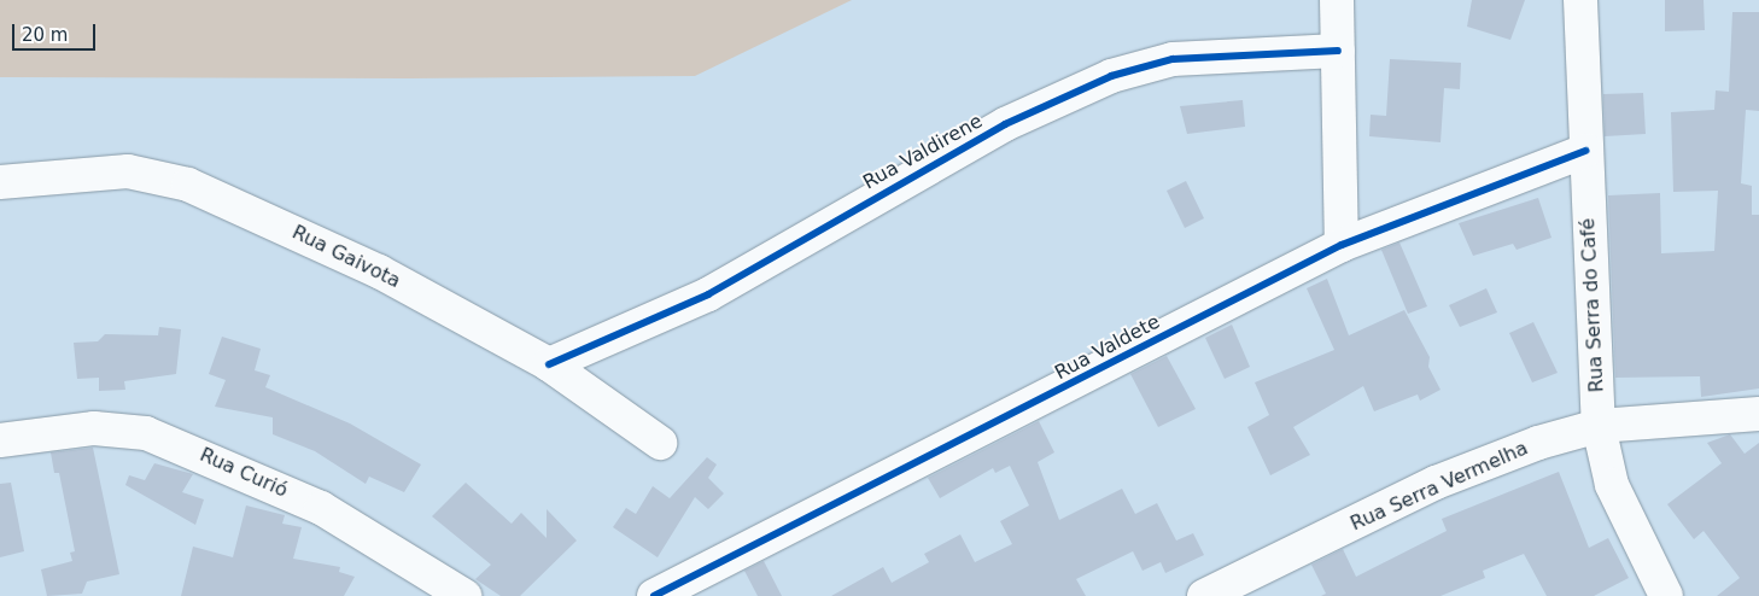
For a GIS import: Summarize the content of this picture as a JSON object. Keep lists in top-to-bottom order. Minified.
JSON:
{"streets":{"street":["Rua Valdirene","Rua Gaivota","Rua Serra do Café","Rua Valdete","Rua Curió","Rua Serra Vermelha"]},"crossings":[["Rua Valdirene","Rua Gaivota"],["Rua Serra do Café","Rua Valdete"],["Rua Serra do Café","Rua Serra Vermelha"]],"scale_bar":"20 m"}
